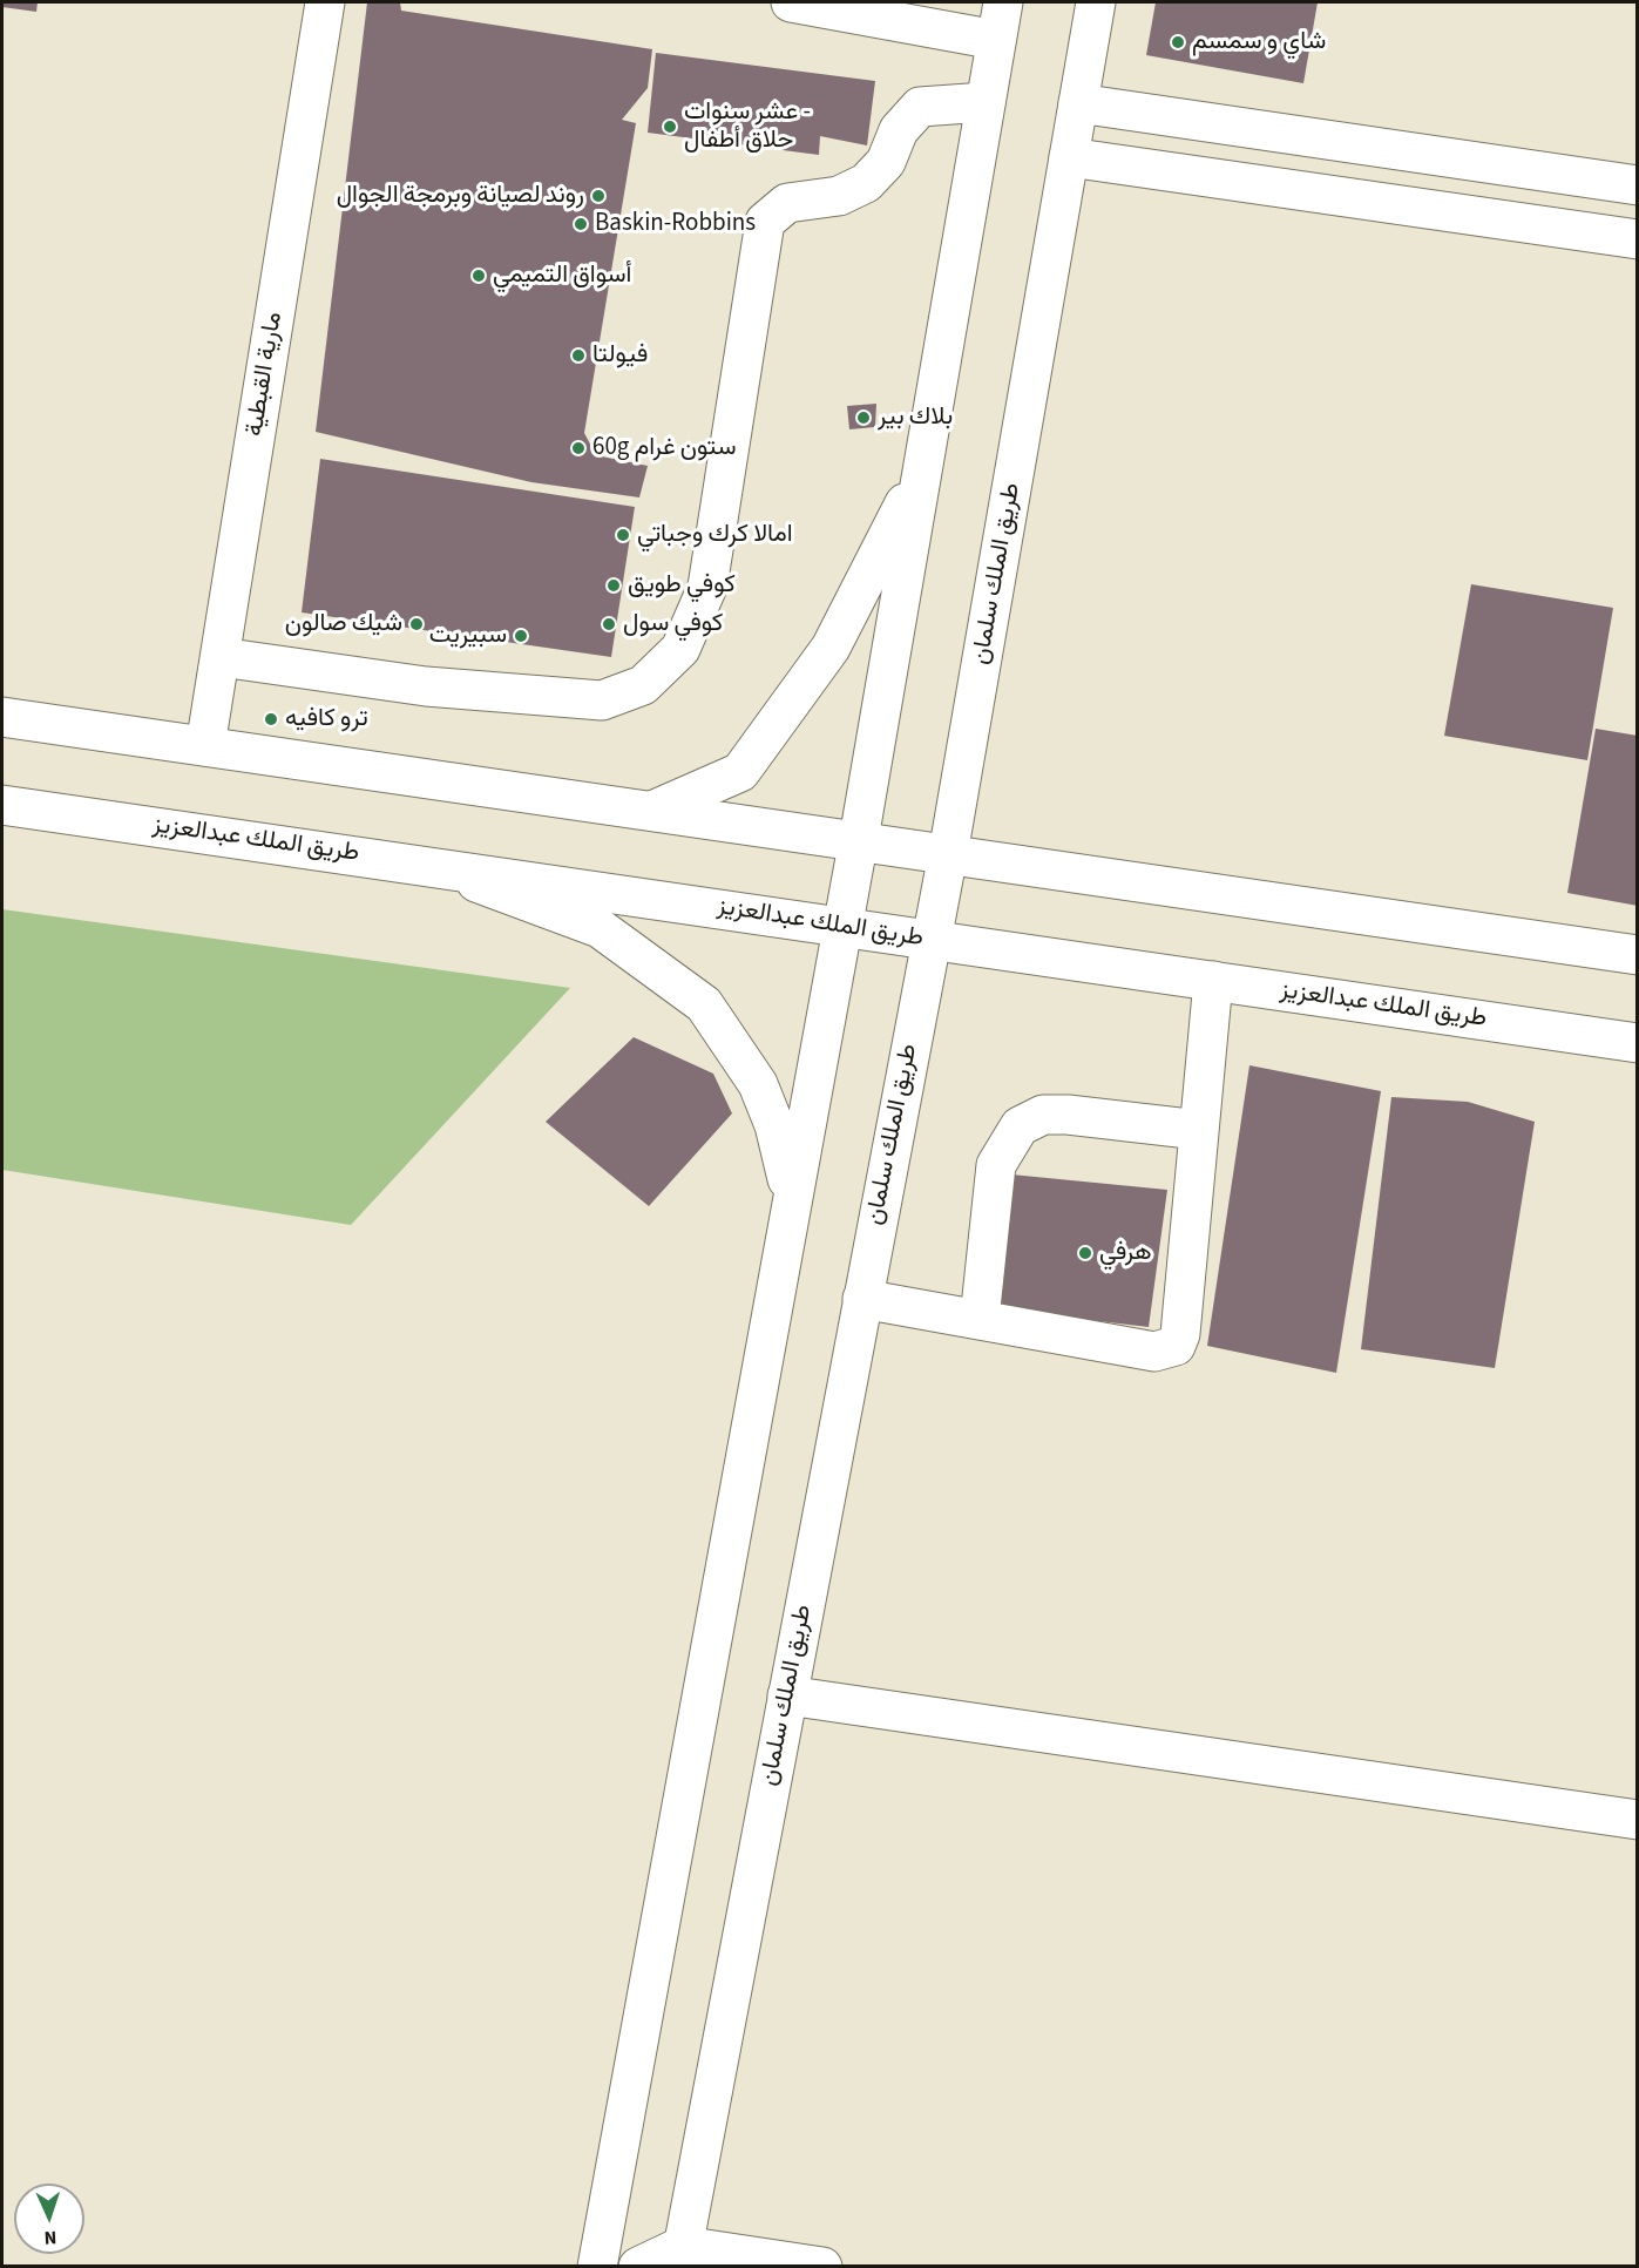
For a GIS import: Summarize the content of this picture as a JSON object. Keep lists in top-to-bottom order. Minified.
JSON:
{"streets":{"main road":["مارية القبطية","طريق الملك سلمان","طريق الملك عبدالعزيز"]},"crossings":[["طريق الملك سلمان","طريق الملك عبدالعزيز"]],"places":["شاي و سمسم","عشر سنوات - حلاق أطفال","روند لصيانة وبرمجة الجوال","Baskin-Robbins","أسواق التميمي","فيولتا","بلاك بير","60g ستون غرام","امالا كرك وجباتي","كوفي طويق","شيك صالون","كوفي سول","سبيريت","ترو كافيه","هرفي"],"north":"bottom"}
